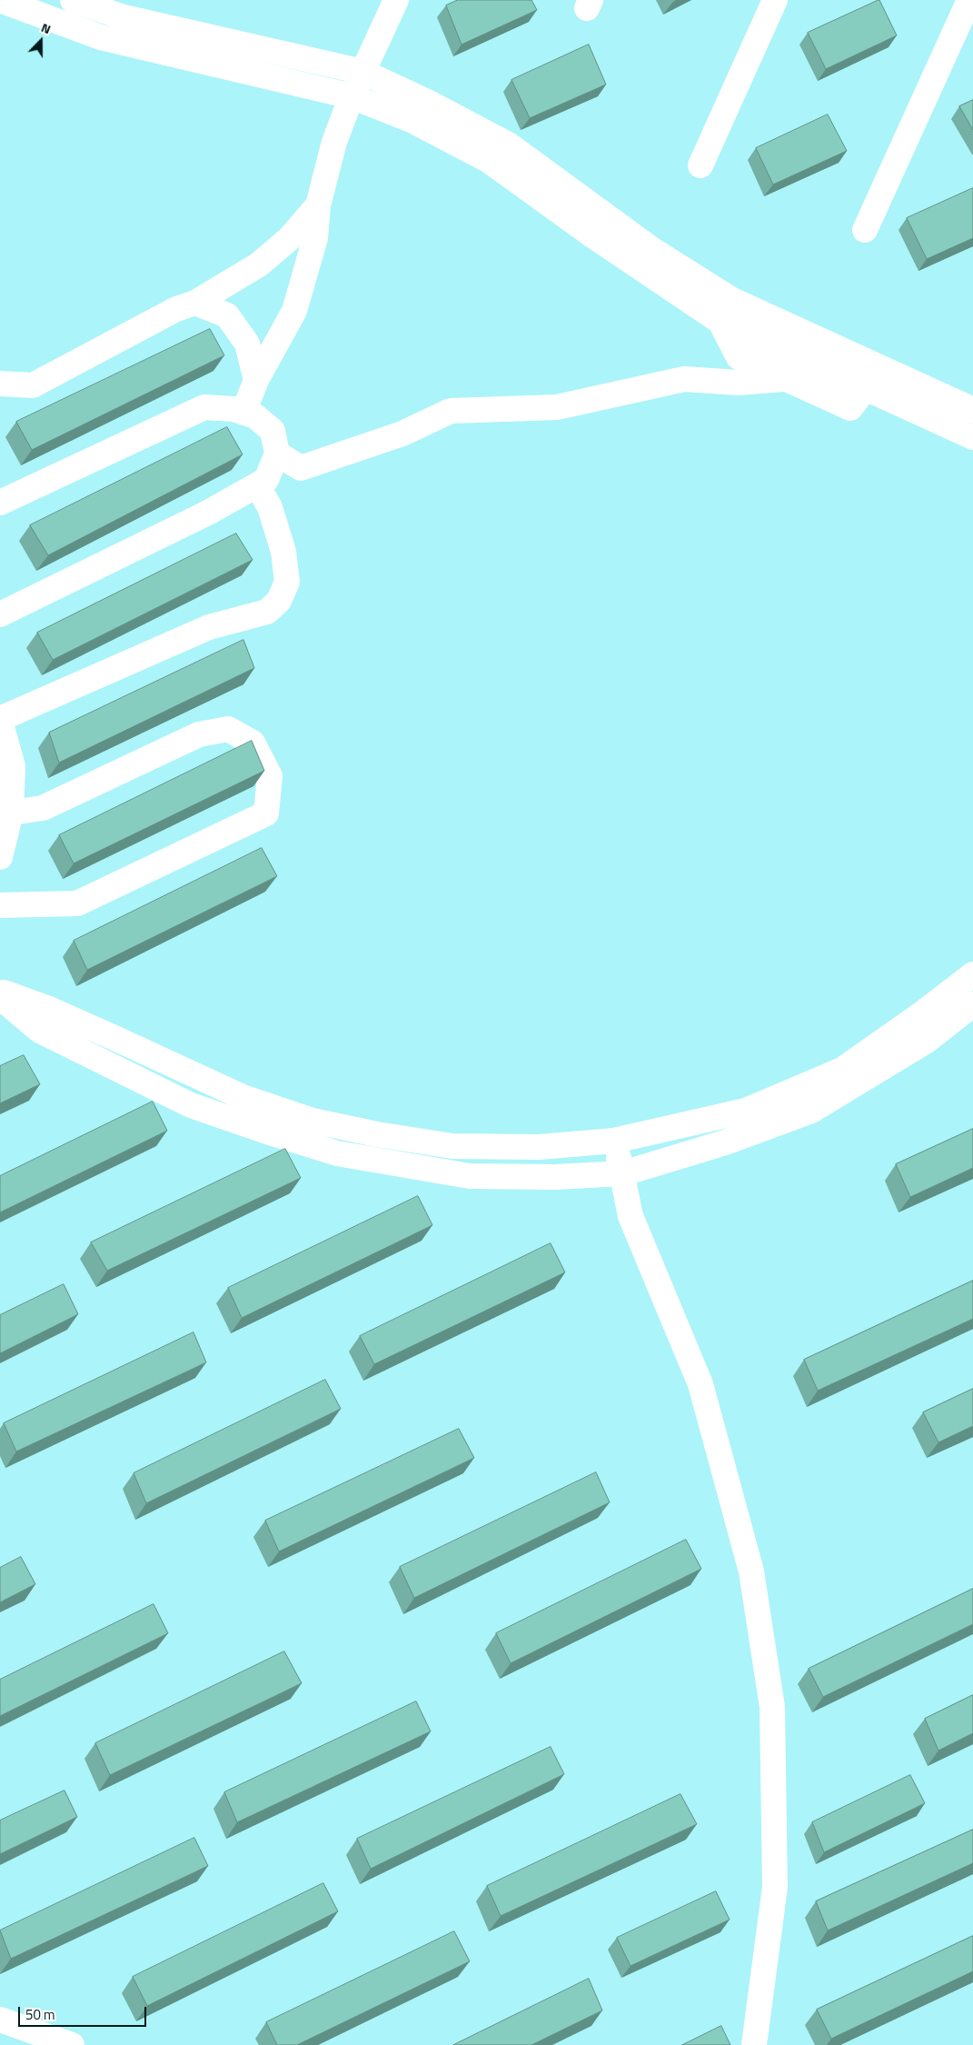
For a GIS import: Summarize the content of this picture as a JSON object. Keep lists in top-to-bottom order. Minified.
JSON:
{"scale_bar":"50 m","north":"top"}
